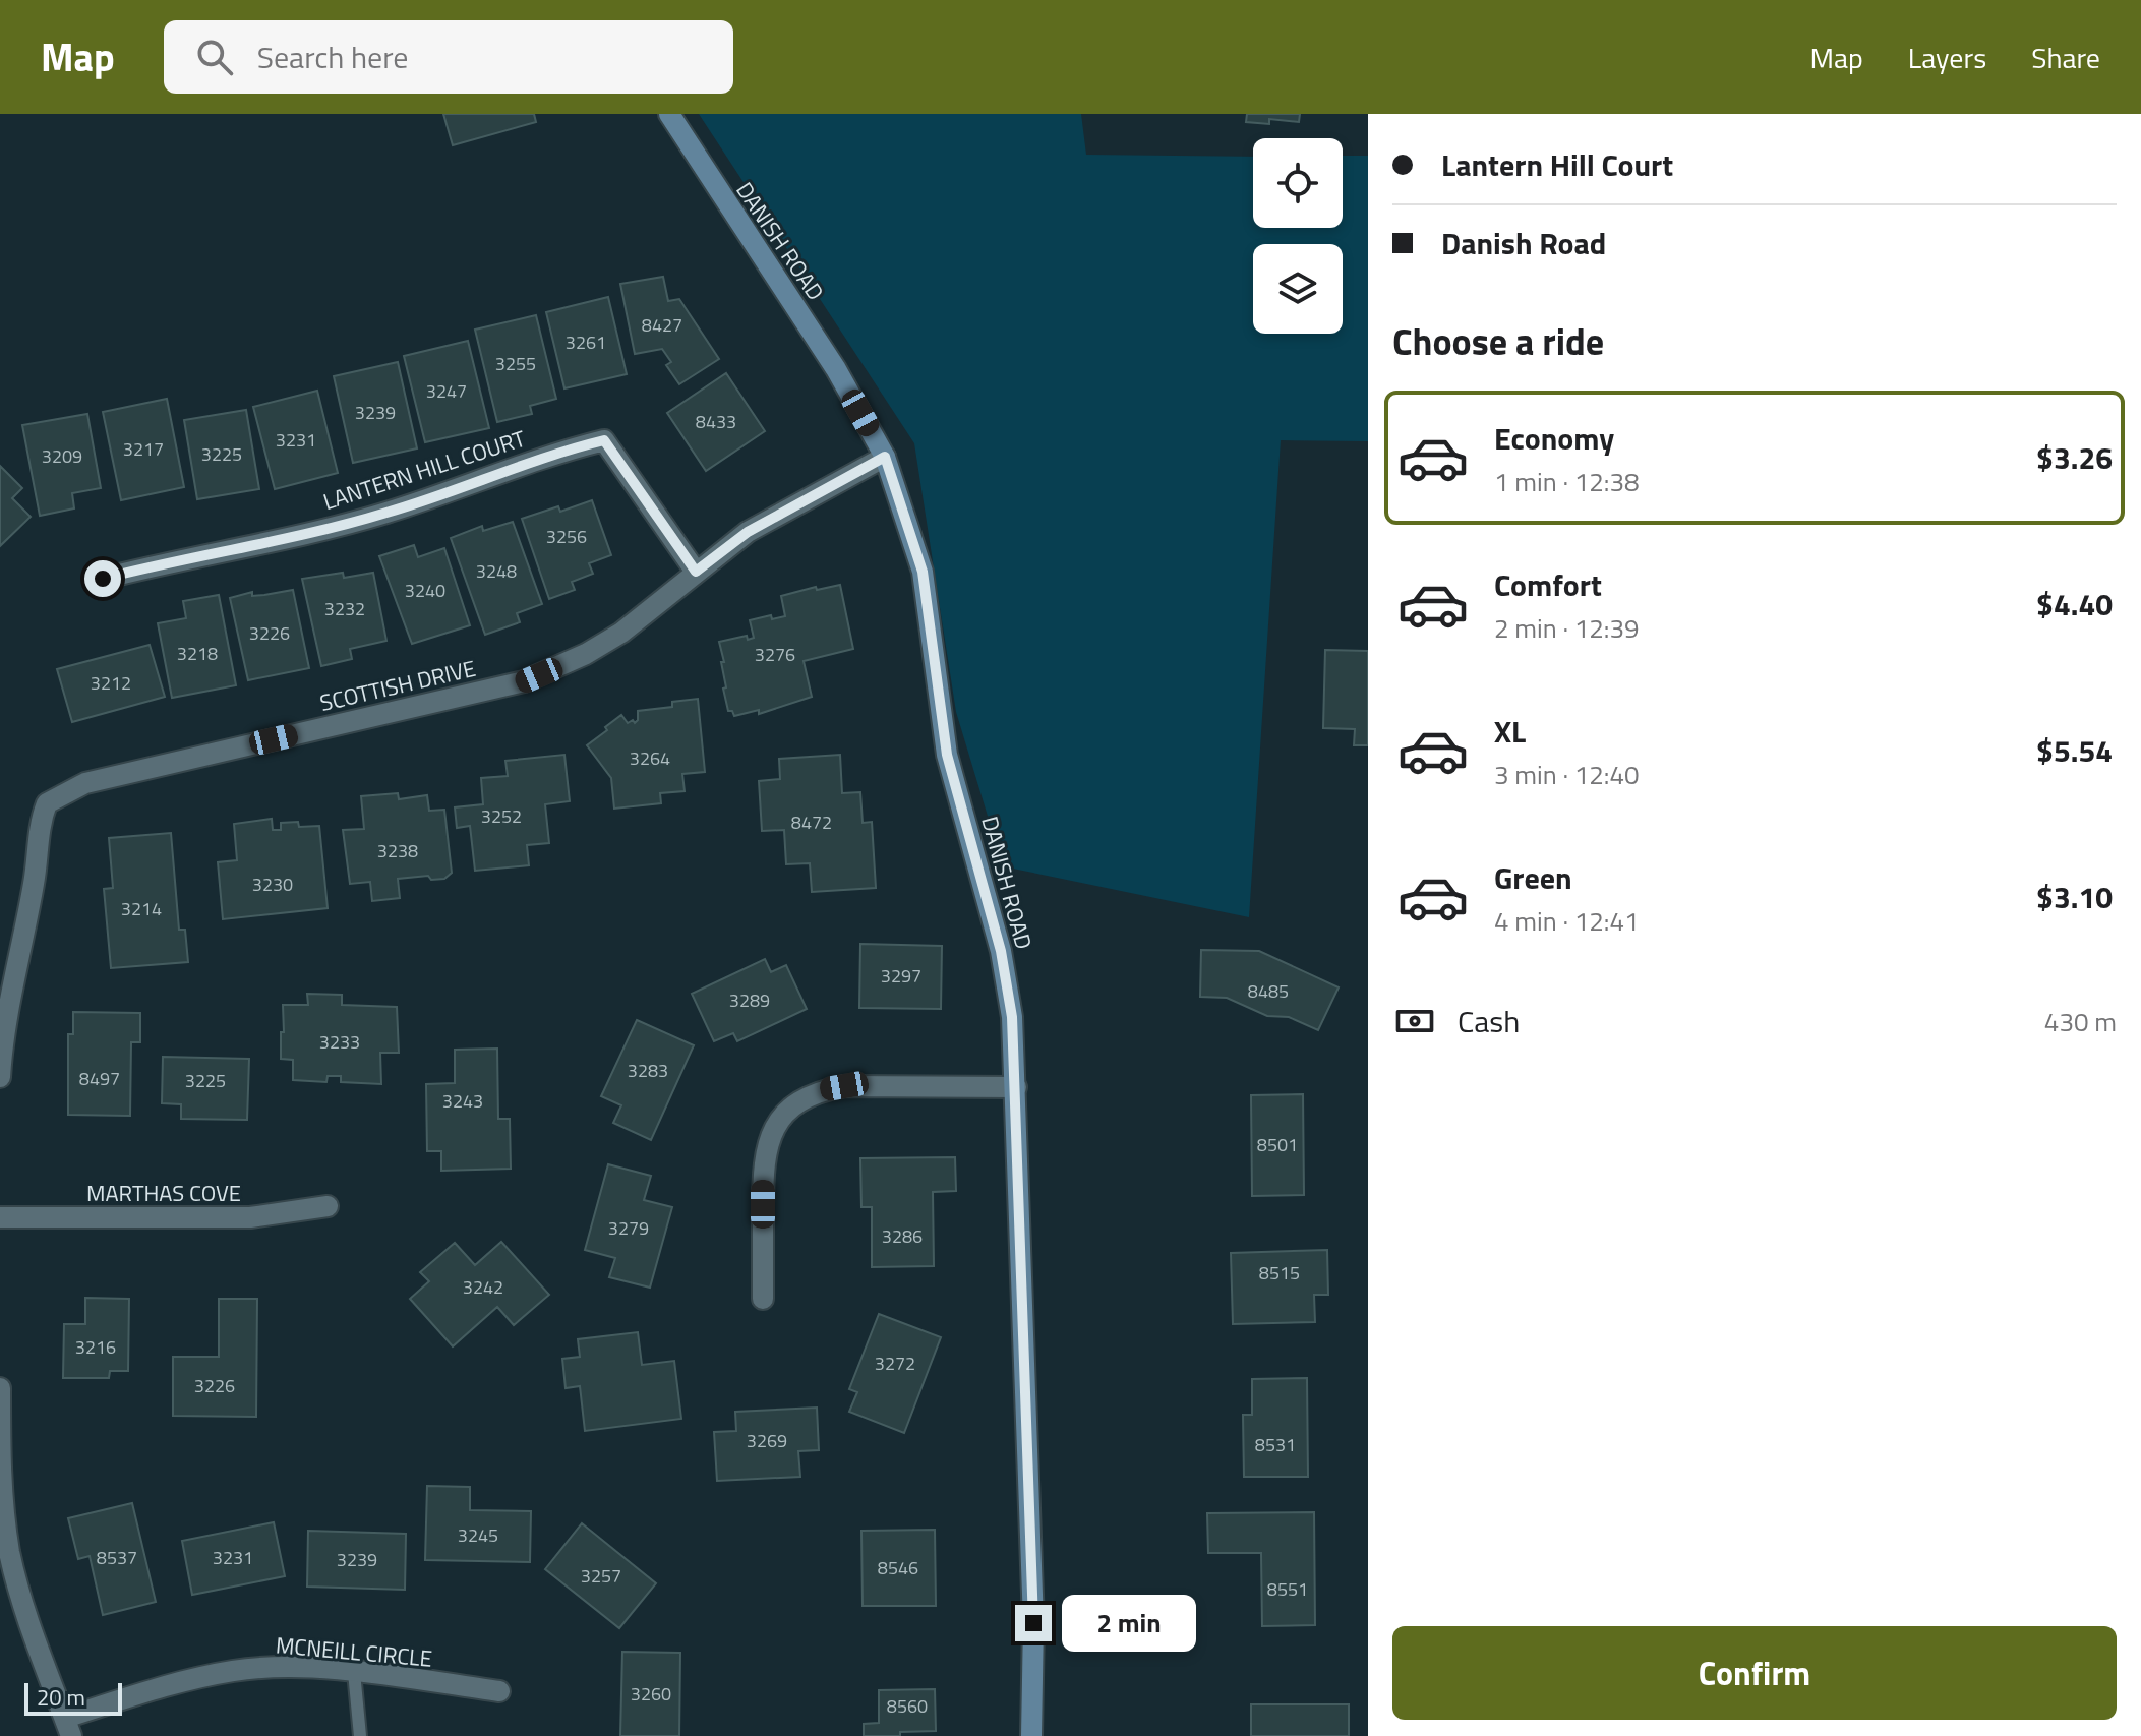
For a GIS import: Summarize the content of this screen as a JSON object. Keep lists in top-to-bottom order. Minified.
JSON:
{"streets":{"street":["DANISH ROAD","LANTERN HILL COURT","SCOTTISH DRIVE","MARTHAS COVE","MCNEILL CIRCLE"]},"crossings":[["DANISH ROAD","SCOTTISH DRIVE"],["LANTERN HILL COURT","SCOTTISH DRIVE"]],"house_numbers":["8427","3261","3255","3247","3239","8433","3231","3217","3225","3209","3256","3248","3240","3232","3226","3218","3276","3212","3264","3252","8472","3238","3230","3214","3297","8485","3289","3233","3283","8497","3225","3243","8501","3279","3286","8515","3242","3216","3272","3226","3269","8531","3245","8537","3231","3239","8546","3257","8551","3260","8560"],"scale_bar":"20 m","page":{"header":"Map","search":"Search here","nav":["Map","Layers","Share"],"banner":["Lantern Hill Court","Danish Road"],"heading":"Choose a ride","list":[{"name":"Economy","note":"1 min · 12:38","value":"$3.26"},{"name":"Comfort","note":"2 min · 12:39","value":"$4.40"},{"name":"XL","note":"3 min · 12:40","value":"$5.54"},{"name":"Green","note":"4 min · 12:41","value":"$3.10"}],"pay":["Cash","430 m"],"bubble":"2 min","buttons":"Confirm","scale":"20 m"}}
